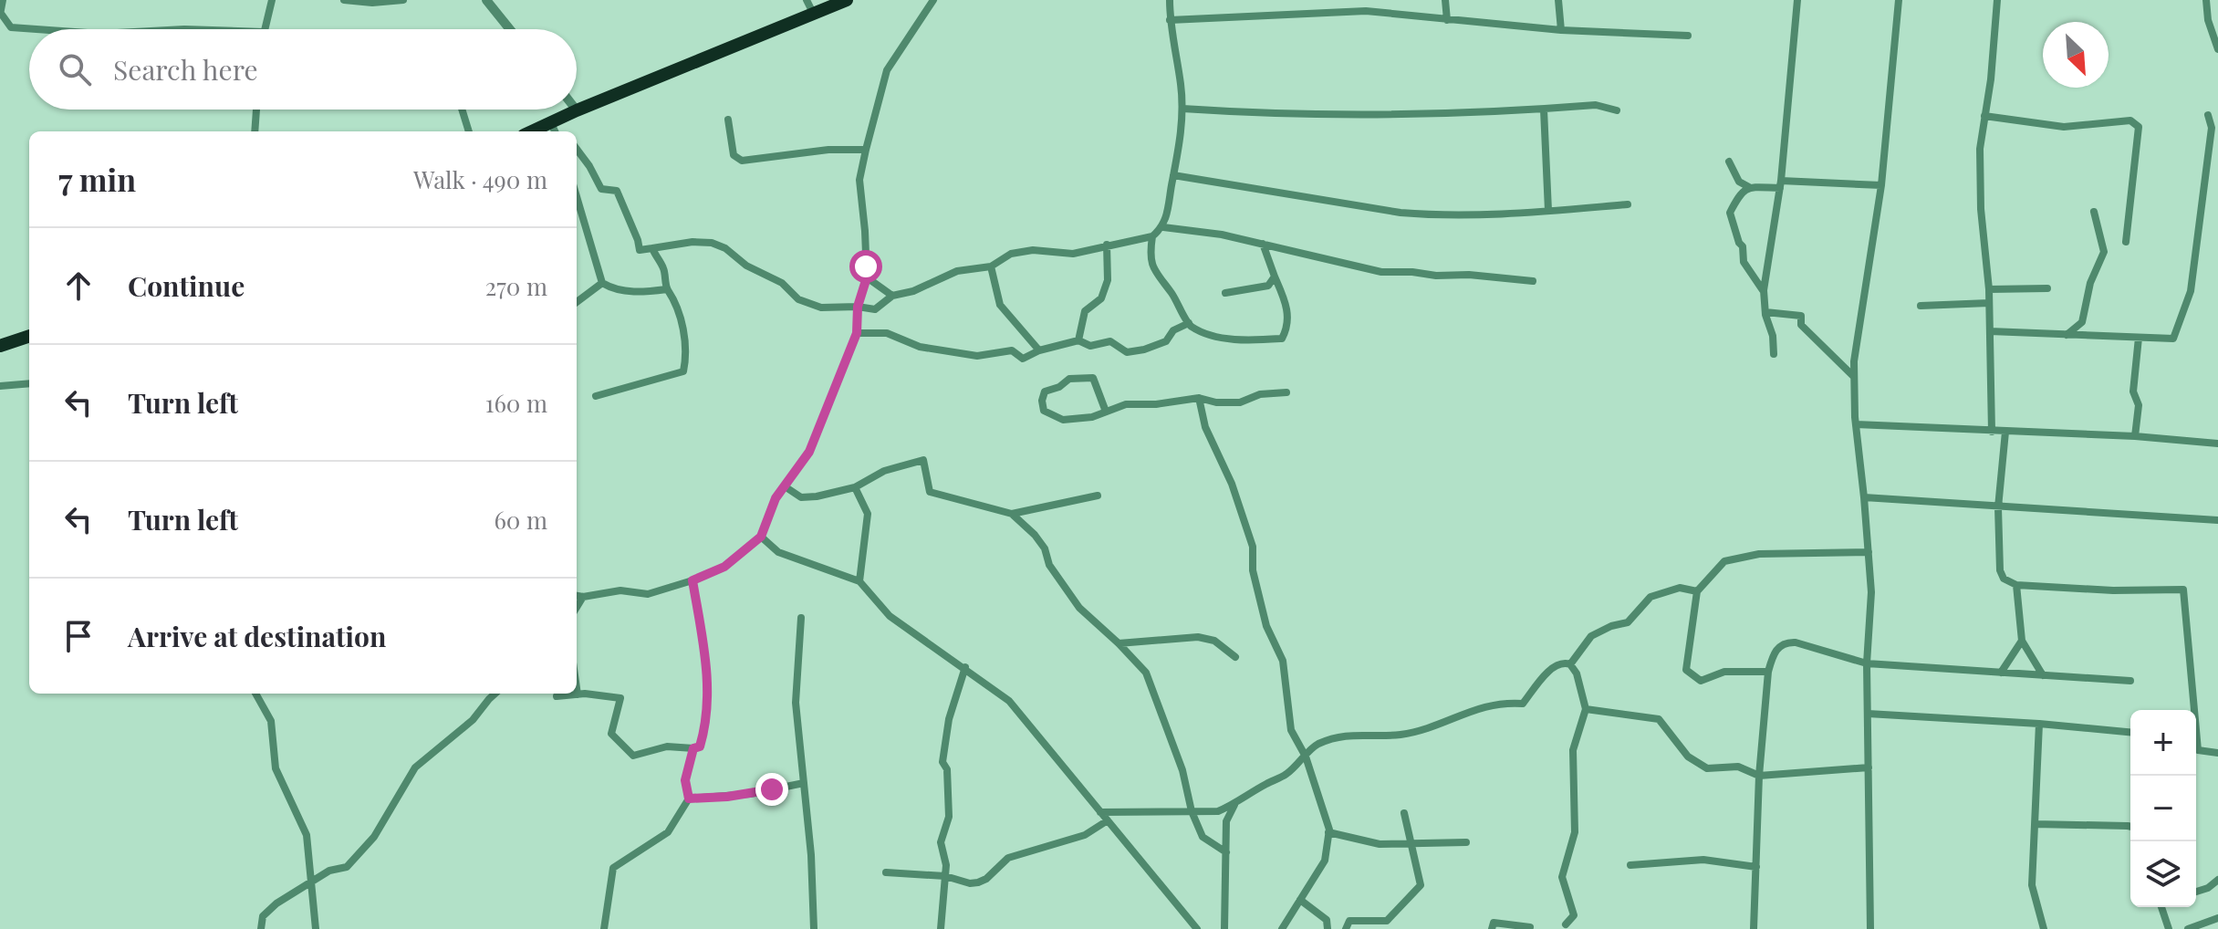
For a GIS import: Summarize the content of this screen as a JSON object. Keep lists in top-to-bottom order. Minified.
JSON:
{"north":"bottom right","page":{"search":"Search here","heading":["7 min","Walk · 490 m"],"list":[["Continue","270 m"],["Turn left","160 m"],["Turn left","60 m"],"Arrive at destination"],"map_buttons":["+","−"]}}
